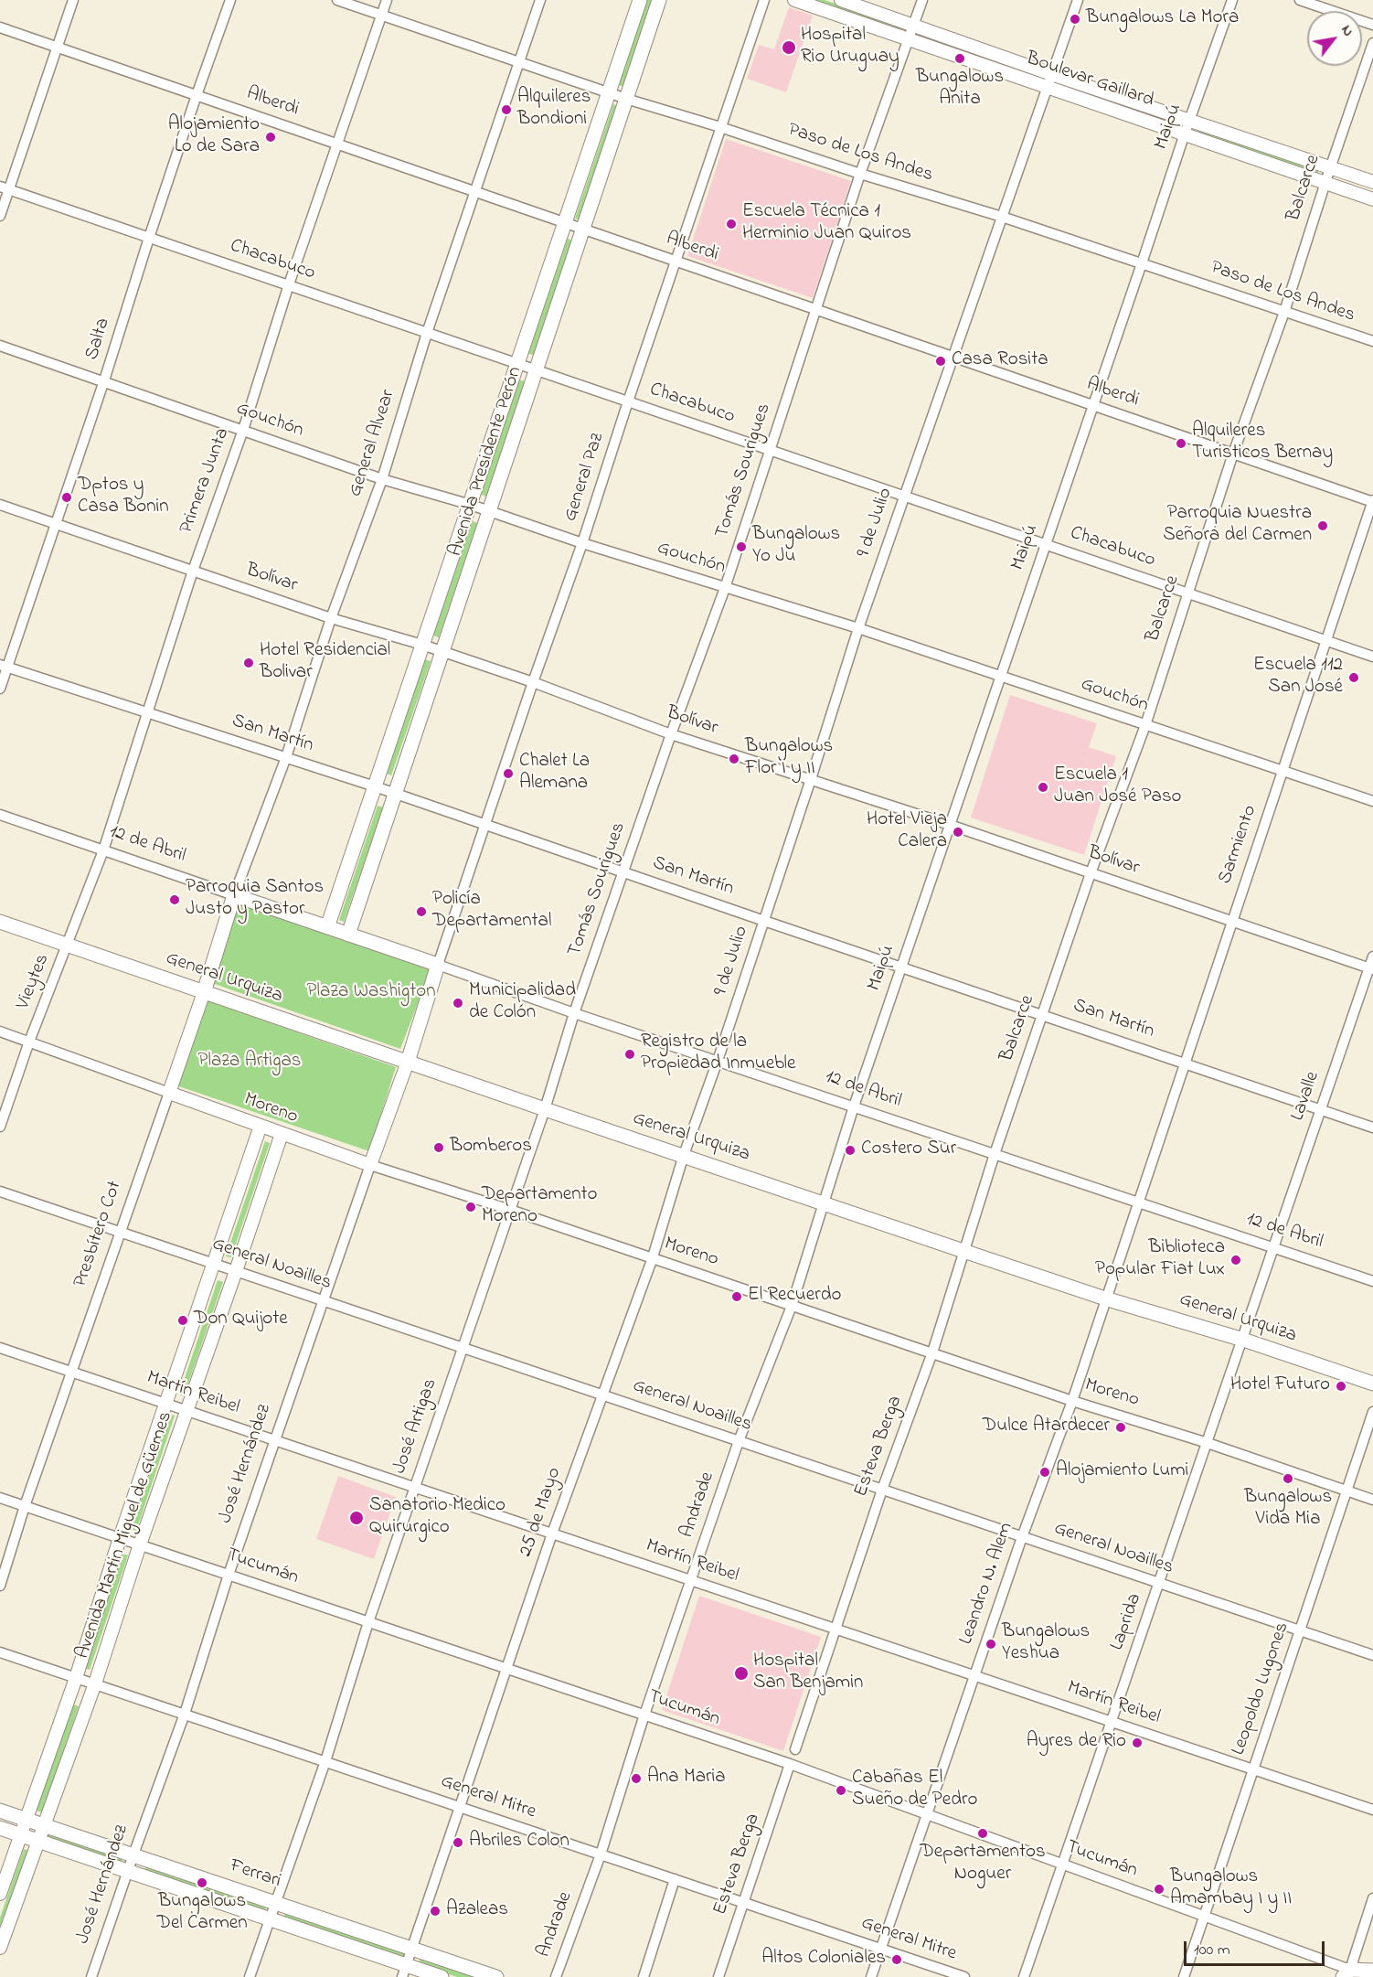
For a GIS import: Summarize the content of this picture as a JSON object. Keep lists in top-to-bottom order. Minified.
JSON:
{"streets":{"main road":["Avenida Presidente Perón","12 de Abril","General Urquiza","Presbítero Cot","José Hernández","Ferrari"],"street":["Boulevar Gaillard","Alberdi","Maipú","Paso de Los Andes","Balcarce","Chacabuco","Salta","Gouchón","General Alvear","Tomás Sourigues","General Paz","Primera Junta","9 de Julio","Bolívar","San Martín","Sarmiento","Vieytes","Lavalle","Moreno","General Noailles","Martín Reibel","José Artigas","Esteva Berga","Andrade","25 de Mayo","Avenida Martin Miguel de Güemes","Tucumán","Leandro N. Alem","Laprida","Leopoldo Lugones","General Mitre"]},"crossings":[["Boulevar Gaillard","Maipú"],["Boulevar Gaillard","Balcarce"],["Boulevar Gaillard","Tomás Sourigues"],["Boulevar Gaillard","9 de Julio"],["Alberdi","Maipú"],["Alberdi","Balcarce"],["Alberdi","Salta"],["Alberdi","General Alvear"],["Alberdi","Avenida Presidente Perón"],["Alberdi","Tomás Sourigues"],["Alberdi","General Paz"],["Alberdi","Primera Junta"],["Alberdi","9 de Julio"],["Alberdi","Sarmiento"],["Maipú","Paso de Los Andes"],["Maipú","Chacabuco"],["Maipú","Gouchón"],["Maipú","Bolívar"],["Maipú","San Martín"],["Maipú","12 de Abril"],["Maipú","Andrade"],["Paso de Los Andes","Balcarce"],["Paso de Los Andes","General Alvear"],["Paso de Los Andes","Avenida Presidente Perón"],["Paso de Los Andes","Tomás Sourigues"],["Paso de Los Andes","General Paz"],["Paso de Los Andes","Primera Junta"],["Paso de Los Andes","9 de Julio"],["Balcarce","Chacabuco"],["Balcarce","Gouchón"],["Balcarce","Bolívar"],["Balcarce","San Martín"],["Balcarce","12 de Abril"],["Balcarce","Esteva Berga"],["Chacabuco","Salta"],["Chacabuco","General Alvear"],["Chacabuco","Avenida Presidente Perón"],["Chacabuco","Tomás Sourigues"],["Chacabuco","General Paz"],["Chacabuco","Primera Junta"],["Chacabuco","9 de Julio"],["Chacabuco","Sarmiento"],["Salta","Gouchón"],["Salta","Bolívar"],["Salta","San Martín"],["Gouchón","General Alvear"],["Gouchón","Avenida Presidente Perón"],["Gouchón","Tomás Sourigues"],["Gouchón","General Paz"],["Gouchón","Primera Junta"],["Gouchón","9 de Julio"],["Gouchón","Sarmiento"],["General Alvear","Bolívar"],["General Alvear","San Martín"],["General Alvear","12 de Abril"],["General Alvear","Presbítero Cot"],["Avenida Presidente Perón","Bolívar"],["Avenida Presidente Perón","San Martín"],["Avenida Presidente Perón","12 de Abril"],["Tomás Sourigues","Bolívar"],["Tomás Sourigues","San Martín"],["Tomás Sourigues","12 de Abril"],["Tomás Sourigues","José Artigas"],["General Paz","Bolívar"],["General Paz","San Martín"],["General Paz","12 de Abril"],["General Paz","José Hernández"],["Primera Junta","Bolívar"],["Primera Junta","San Martín"],["Primera Junta","12 de Abril"],["Primera Junta","Vieytes"],["9 de Julio","Bolívar"],["9 de Julio","San Martín"],["9 de Julio","12 de Abril"],["9 de Julio","25 de Mayo"],["Bolívar","Sarmiento"],["Bolívar","Lavalle"],["San Martín","Sarmiento"],["San Martín","Lavalle"],["12 de Abril","Sarmiento"],["12 de Abril","Vieytes"],["12 de Abril","Lavalle"],["12 de Abril","Presbítero Cot"],["12 de Abril","José Artigas"],["12 de Abril","Esteva Berga"],["12 de Abril","José Hernández"],["12 de Abril","Andrade"],["12 de Abril","25 de Mayo"],["12 de Abril","Leandro N. Alem"],["12 de Abril","Laprida"],["Sarmiento","Leandro N. Alem"],["General Urquiza","Vieytes"],["General Urquiza","Presbítero Cot"],["General Urquiza","José Artigas"],["General Urquiza","Esteva Berga"],["General Urquiza","José Hernández"],["General Urquiza","Andrade"],["General Urquiza","25 de Mayo"],["General Urquiza","Leandro N. Alem"],["General Urquiza","Laprida"],["Vieytes","Moreno"],["Lavalle","Laprida"],["Moreno","Presbítero Cot"],["Moreno","José Artigas"],["Moreno","Esteva Berga"],["Moreno","José Hernández"],["Moreno","Andrade"],["Moreno","25 de Mayo"],["Moreno","Avenida Martin Miguel de Güemes"],["Moreno","Leandro N. Alem"],["Moreno","Laprida"],["Moreno","Leopoldo Lugones"],["Presbítero Cot","General Noailles"],["Presbítero Cot","Martín Reibel"],["Presbítero Cot","Tucumán"],["General Noailles","José Artigas"],["General Noailles","Esteva Berga"],["General Noailles","José Hernández"],["General Noailles","Andrade"],["General Noailles","25 de Mayo"],["General Noailles","Avenida Martin Miguel de Güemes"],["General Noailles","Leandro N. Alem"],["General Noailles","Laprida"],["General Noailles","Leopoldo Lugones"],["Martín Reibel","José Artigas"],["Martín Reibel","Esteva Berga"],["Martín Reibel","José Hernández"],["Martín Reibel","Andrade"],["Martín Reibel","25 de Mayo"],["Martín Reibel","Avenida Martin Miguel de Güemes"],["Martín Reibel","Leandro N. Alem"],["Martín Reibel","Laprida"],["Martín Reibel","Leopoldo Lugones"],["José Artigas","Tucumán"],["José Artigas","General Mitre"],["José Artigas","Ferrari"],["Esteva Berga","Tucumán"],["Esteva Berga","General Mitre"],["José Hernández","Tucumán"],["José Hernández","General Mitre"],["José Hernández","Ferrari"],["Andrade","Tucumán"],["Andrade","General Mitre"],["25 de Mayo","Tucumán"],["25 de Mayo","General Mitre"],["25 de Mayo","Ferrari"],["Avenida Martin Miguel de Güemes","Tucumán"],["Avenida Martin Miguel de Güemes","General Mitre"],["Avenida Martin Miguel de Güemes","Ferrari"],["Tucumán","Leandro N. Alem"],["Tucumán","Laprida"],["Tucumán","Leopoldo Lugones"],["Leandro N. Alem","General Mitre"]],"parks":["Plaza Washigton","Plaza Artigas"],"places":["Bungalows La Mora","Hospital Rio Uruguay","Bungalows Anita","Alquileres Bondioni","Alojamiento Lo de Sara","Escuela Técnica 1 Herminio Juan Quiros","Casa Rosita","Alquileres Turisticos Bernay","Dptos y Casa Bonin","Parroquia Nuestra Señora del Carmen","Bungalows Yo Ju","Hotel Residencial Bolivar","Escuela 112 San José","Bungalows Flor I y II","Chalet La Alemana","Escuela 1 Juan José Paso","Hotel Vieja Calera","Parroquia Santos Justo y Pastor","Policía Departamental","Municipalidad de Colón","Registro de la Propiedad Inmueble","Bomberos","Costero Sur","Departamento Moreno","Biblioteca Popular Fiat Lux","El Recuerdo","Don Quijote","Hotel Futuro","Dulce Atardecer","Alojamiento Lumi","Bungalows Vida Mia","Sanatorio Medico Quirurgico","Bungalows Yeshua","Hospital San Benjamin","Ayres de Rio","Ana Maria","Cabañas El Sueño de Pedro","Departamentos Noguer","Abriles Colon","Bungalows Del Carmen","Bungalows Amambay I y II","Azaleas","Altos Coloniales"],"scale_bar":"100 m","north":"top right"}
